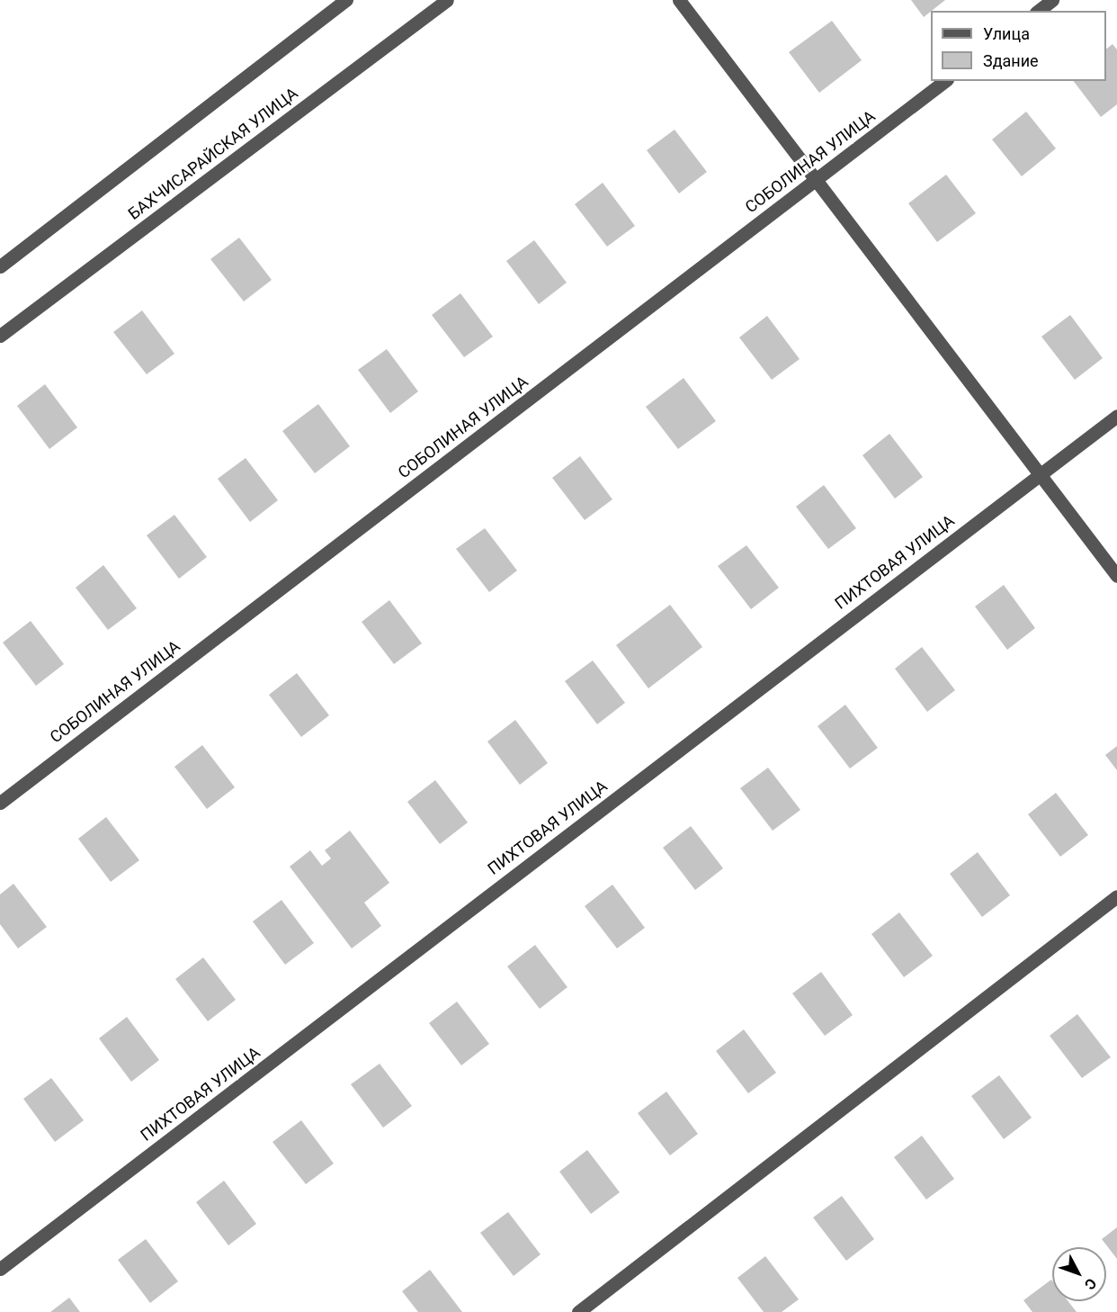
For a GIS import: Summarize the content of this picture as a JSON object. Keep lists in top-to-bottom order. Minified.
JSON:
{"streets":{"street":["БАХЧИСАРАЙСКАЯ УЛИЦА","СОБОЛИНАЯ УЛИЦА","ПИХТОВАЯ УЛИЦА"]},"legend":["Улица","Здание"],"north":"bottom right"}
